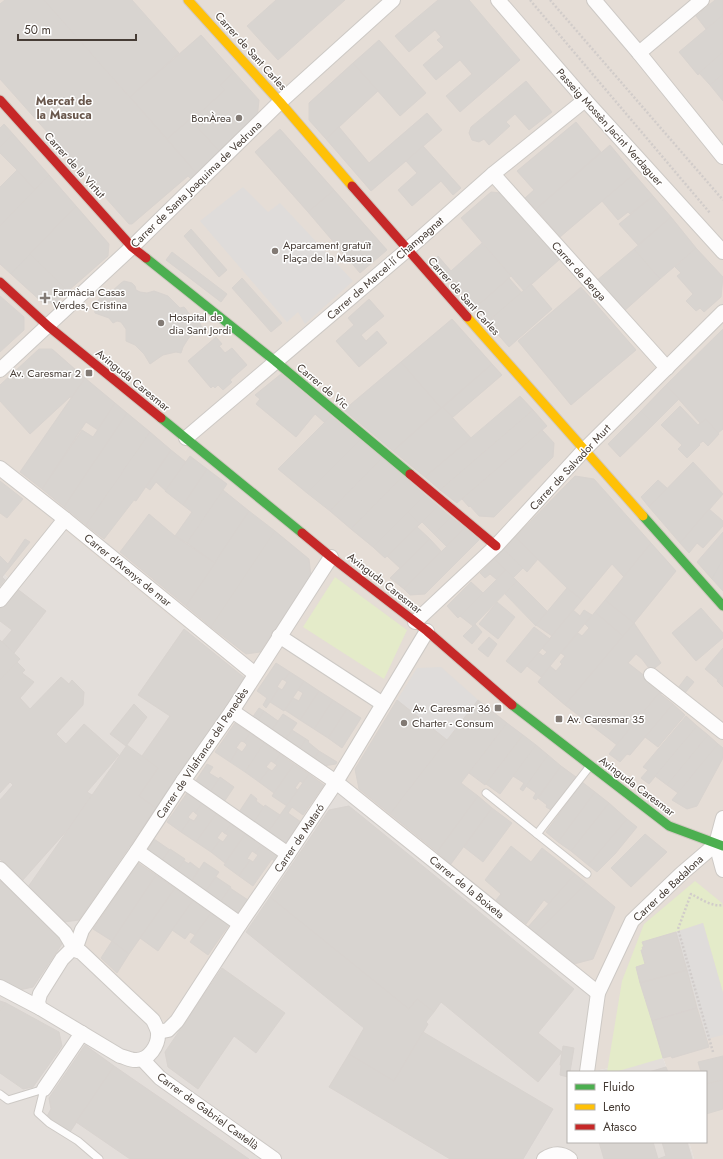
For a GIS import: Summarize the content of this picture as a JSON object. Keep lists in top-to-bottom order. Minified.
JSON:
{"streets":{"street":["Carrer de Sant Carles","Passeig Mossèn Jacint Verdaguer","Carrer de la Virtut","Carrer de Santa Joaquima de Vedruna","Carrer de Marcel·lí Champagnat","Carrer de Berga","Avinguda Caresmar","Carrer de Vic","Carrer de Salvador Murt","Carrer d'Arenys de mar","Carrer de Vilafranca del Penedès","Carrer de Mataró","Carrer de la Boixeta","Carrer de Badalona","Carrer de Gabriel Castellà"]},"crossings":[["Carrer de Sant Carles","Carrer de Santa Joaquima de Vedruna"],["Carrer de Sant Carles","Carrer de Marcel·lí Champagnat"],["Carrer de Sant Carles","Carrer de Salvador Murt"],["Passeig Mossèn Jacint Verdaguer","Carrer de Marcel·lí Champagnat"],["Carrer de la Virtut","Carrer de Santa Joaquima de Vedruna"],["Carrer de la Virtut","Carrer de Vic"],["Carrer de Santa Joaquima de Vedruna","Avinguda Caresmar"],["Carrer de Santa Joaquima de Vedruna","Carrer de Vic"],["Carrer de Marcel·lí Champagnat","Carrer de Berga"],["Carrer de Marcel·lí Champagnat","Avinguda Caresmar"],["Carrer de Marcel·lí Champagnat","Carrer de Vic"],["Carrer de Berga","Carrer de Salvador Murt"],["Avinguda Caresmar","Carrer de Salvador Murt"],["Avinguda Caresmar","Carrer de Vilafranca del Penedès"],["Avinguda Caresmar","Carrer de Mataró"],["Avinguda Caresmar","Carrer de Badalona"],["Carrer de Vic","Carrer de Salvador Murt"],["Carrer d'Arenys de mar","Carrer de Vilafranca del Penedès"],["Carrer de Vilafranca del Penedès","Carrer de la Boixeta"],["Carrer de Mataró","Carrer de la Boixeta"],["Carrer de la Boixeta","Carrer de Badalona"]],"districts":["Mercat de la Masuca"],"places":{"other":["BonÀrea","Aparcament gratuït Plaça de la Masuca","Hospital de dia Sant Jordi","Charter - Consum"],"health":["Farmàcia Casas Verdes, Cristina"],"transit":["Av. Caresmar 2","Av. Caresmar 36","Av. Caresmar 35"]},"legend":["Fluido","Lento","Atasco"],"scale_bar":"50 m"}
